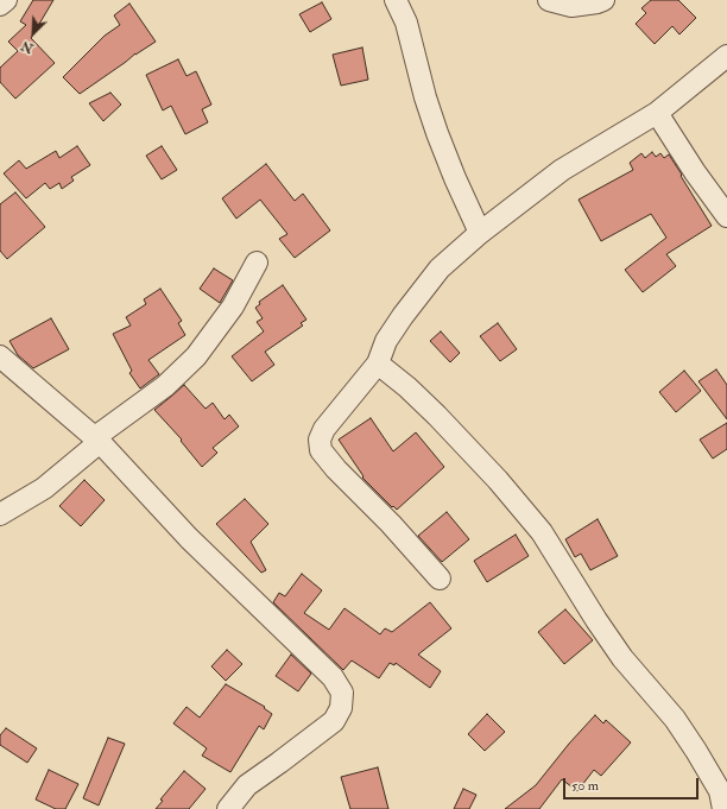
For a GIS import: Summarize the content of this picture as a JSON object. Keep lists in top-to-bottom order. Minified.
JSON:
{"scale_bar":"50 m","north":"bottom left"}
